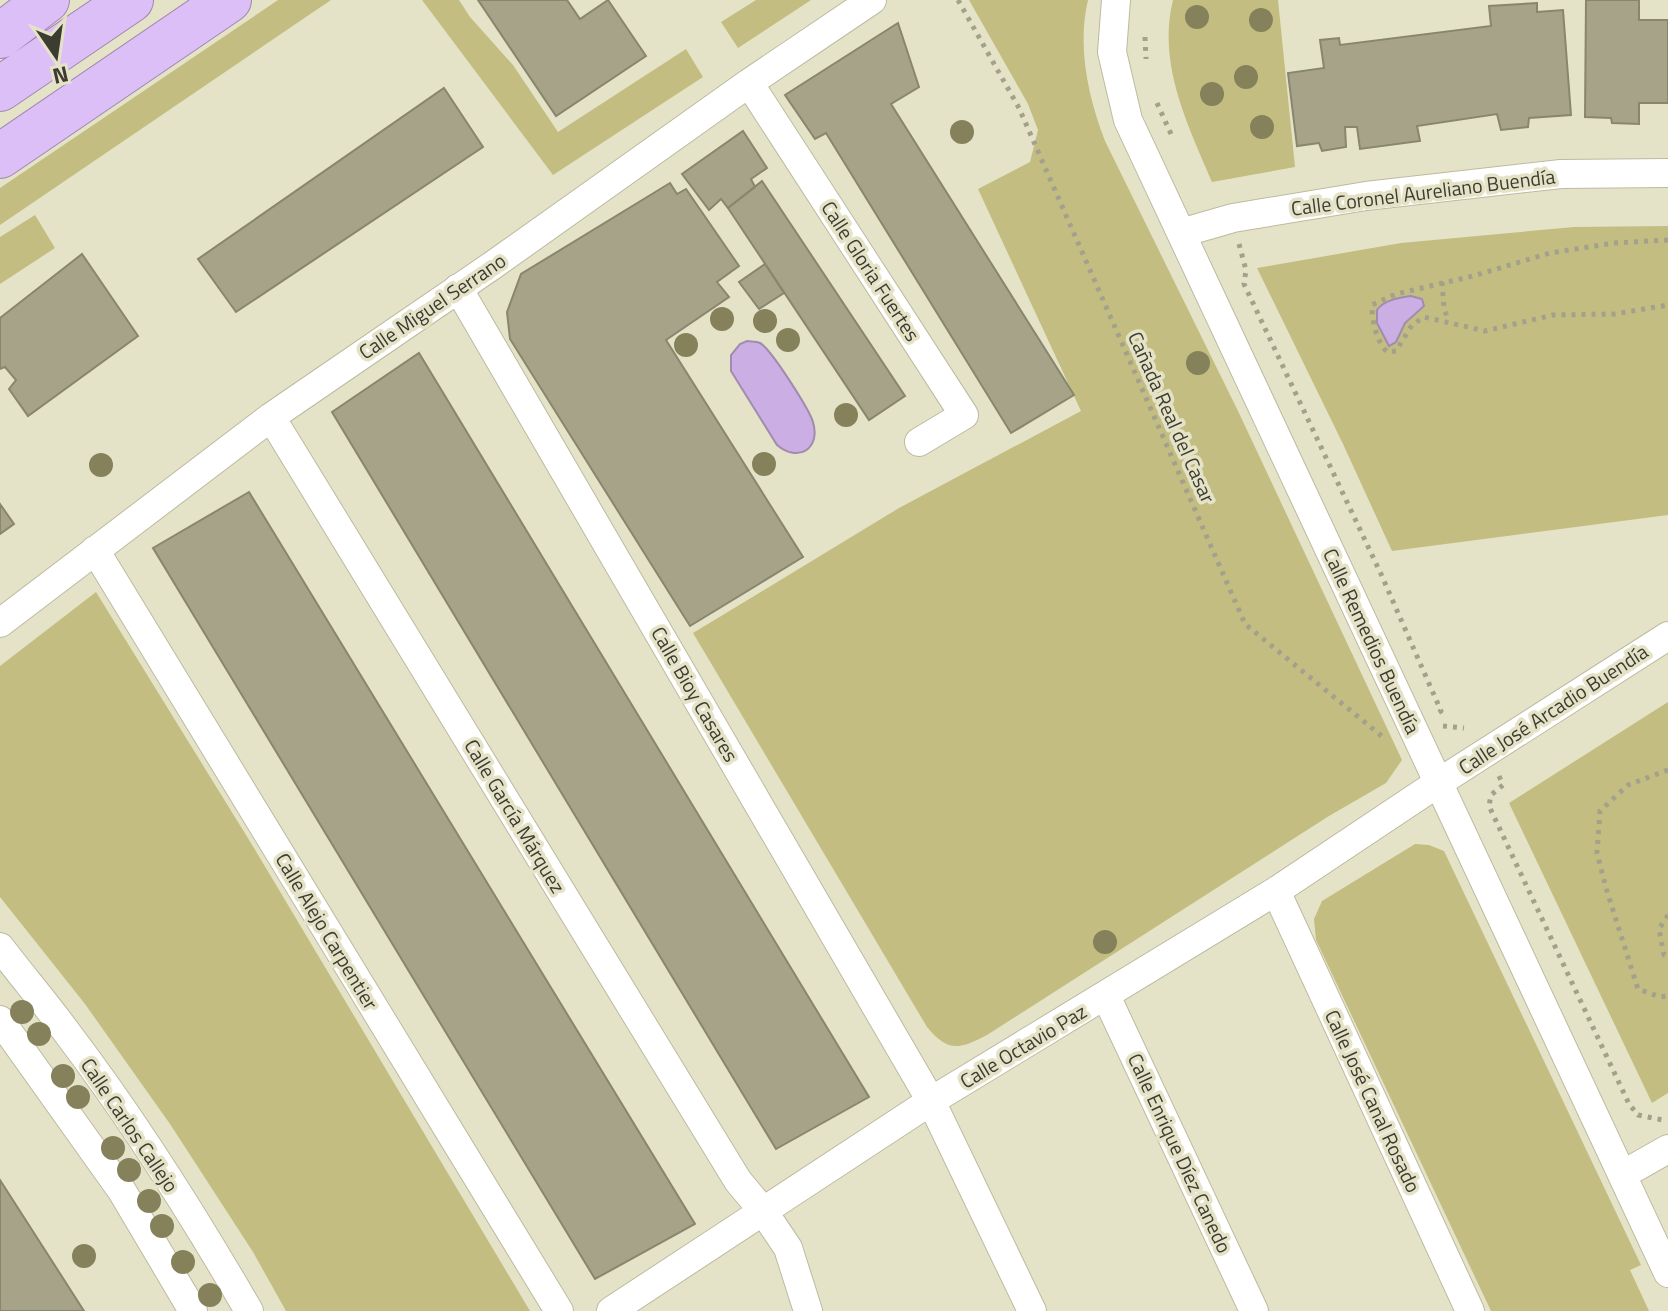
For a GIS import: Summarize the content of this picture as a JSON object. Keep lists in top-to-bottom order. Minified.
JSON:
{"streets":{"street":["Calle Coronel Aureliano Buendía","Calle Gloria Fuertes","Calle Miguel Serrano","Calle Remedios Buendía","Calle Bioy Casares","Calle José Arcadio Buendía","Calle García Márquez","Calle Alejo Carpentier","Calle Octavio Paz","Calle José Canal Rosado","Calle Carlos Callejo","Calle Enrique Díez Canedo"],"path":["Cañada Real del Casar"]},"crossings":[["Calle Coronel Aureliano Buendía","Calle Remedios Buendía"],["Calle Gloria Fuertes","Calle Miguel Serrano"],["Calle Miguel Serrano","Calle Bioy Casares"],["Calle Miguel Serrano","Calle García Márquez"],["Calle Miguel Serrano","Calle Alejo Carpentier"],["Calle Remedios Buendía","Calle José Arcadio Buendía"],["Calle Remedios Buendía","Calle Octavio Paz"],["Calle Bioy Casares","Calle Octavio Paz"],["Calle José Arcadio Buendía","Calle Octavio Paz"],["Calle García Márquez","Calle Octavio Paz"],["Calle Octavio Paz","Calle José Canal Rosado"],["Calle Octavio Paz","Calle Enrique Díez Canedo"]],"north":"bottom"}
